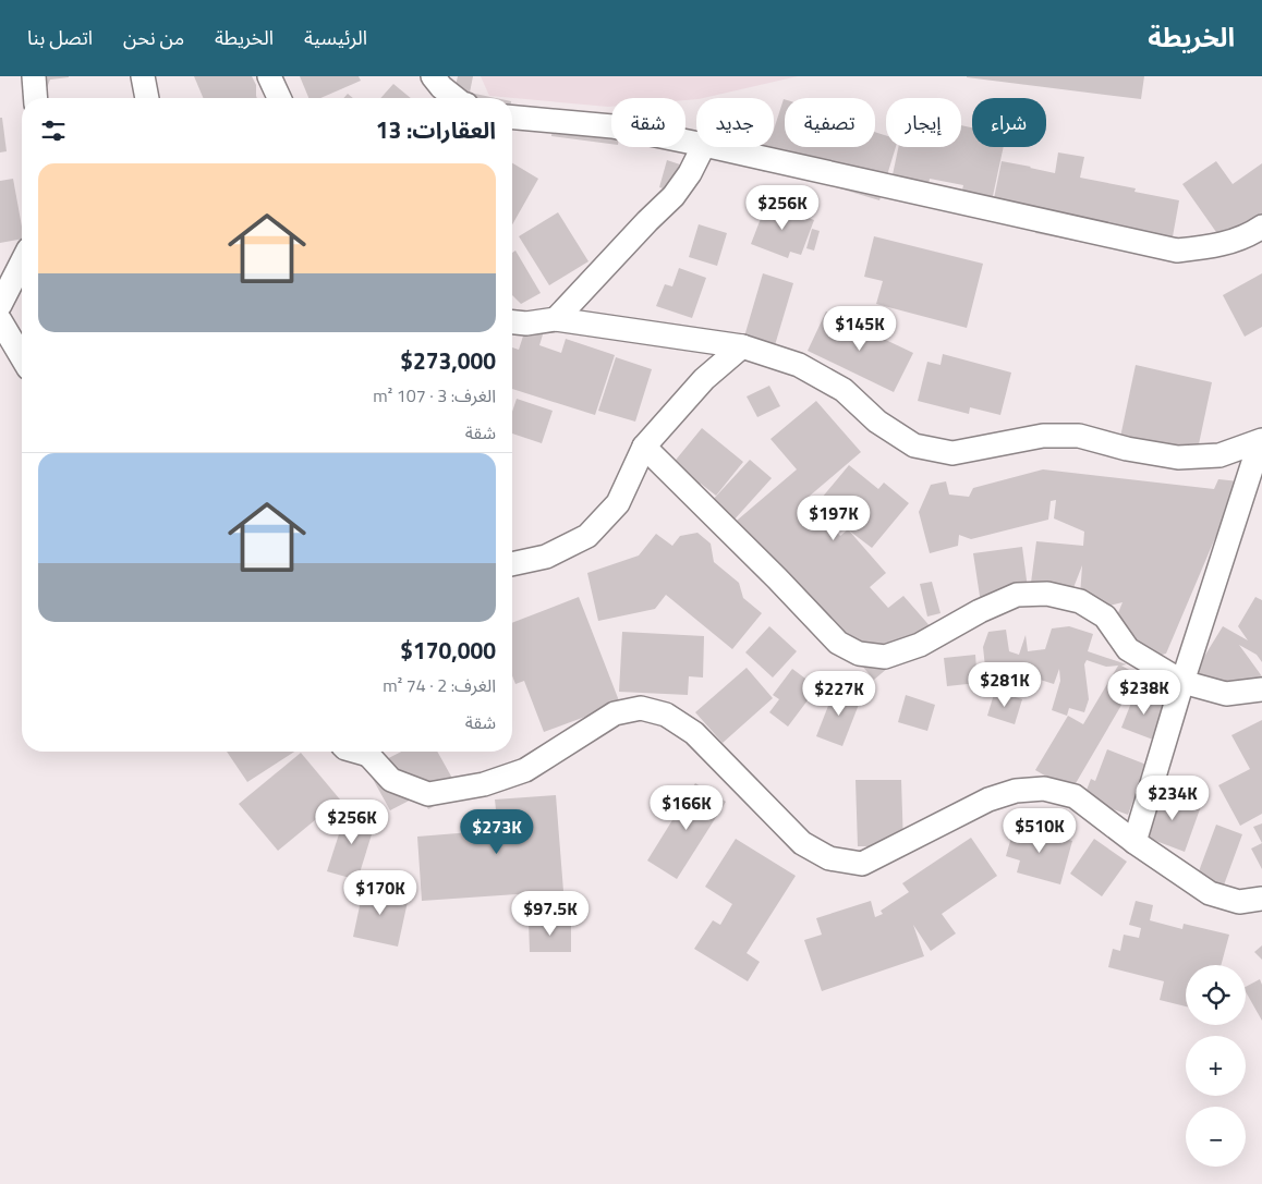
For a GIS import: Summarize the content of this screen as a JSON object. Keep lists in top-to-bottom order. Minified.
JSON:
{"page":{"header":"الخريطة","nav":["الرئيسية","الخريطة","من نحن","اتصل بنا"],"chip":["شراء","إيجار","تصفية","جديد","شقة"],"heading":"العقارات: 13","list":[{"name":"$273,000","note":"الغرف: 3 · 107 m² · شقة"},{"name":"$170,000","note":"الغرف: 2 · 74 m² · شقة"}],"price":["$256K","$145K","$197K","$281K","$238K","$227K","$234K","$166K","$256K","$510K","$273K","$170K","$97.5K"],"map_buttons":["+","−"]}}
